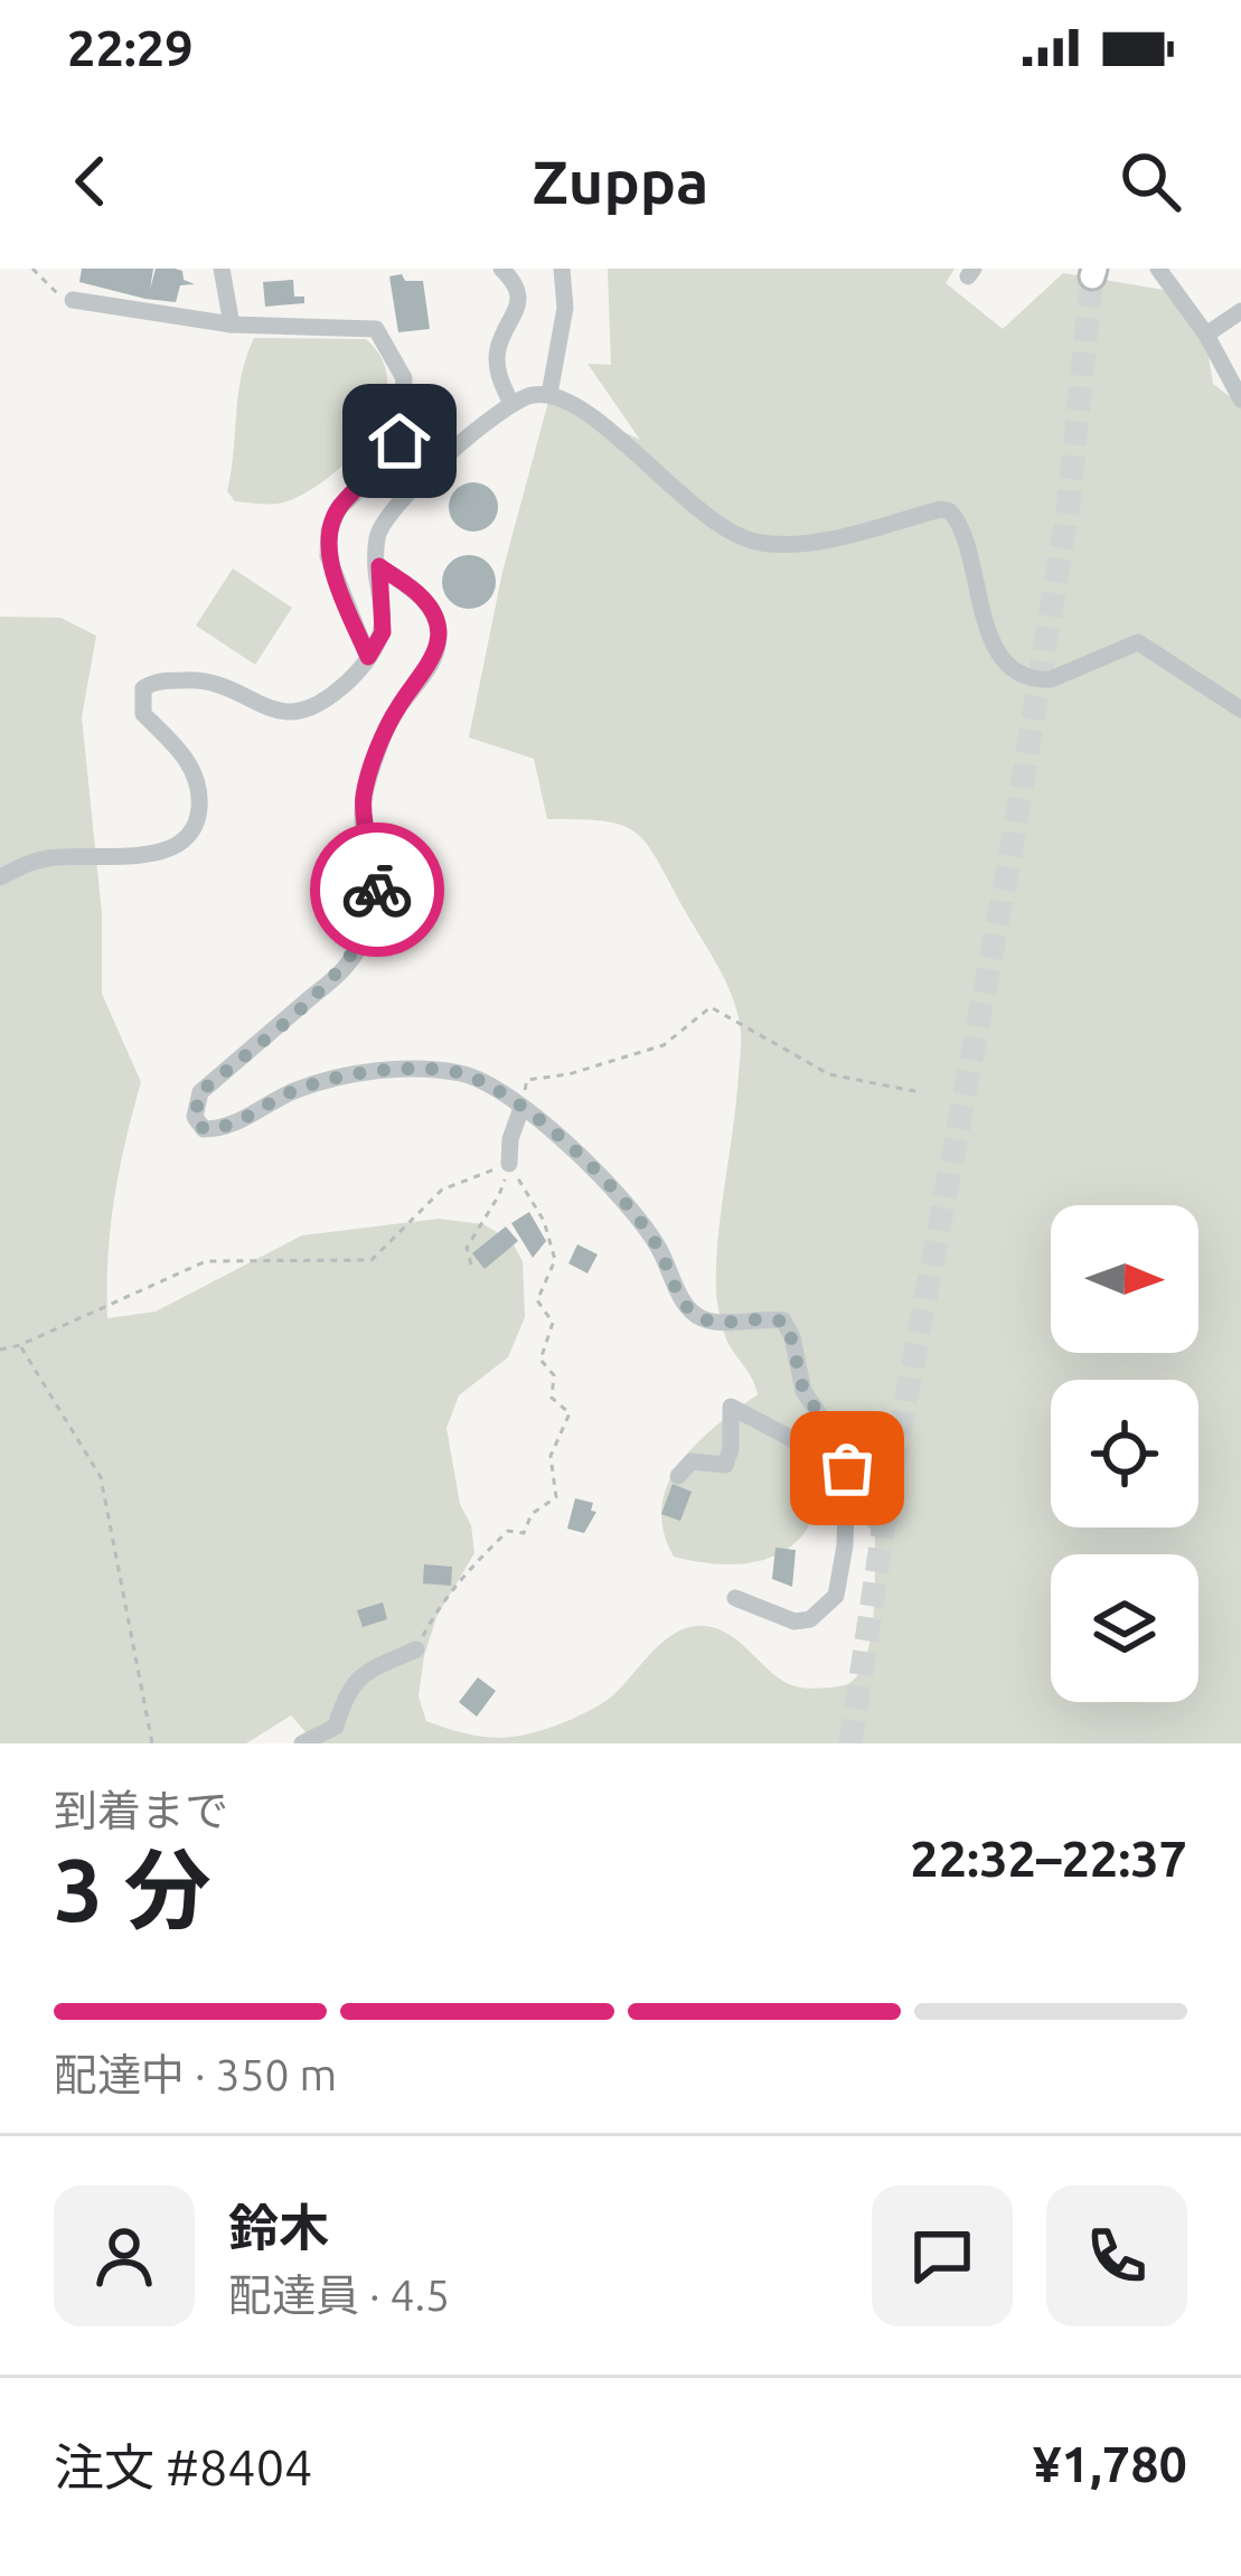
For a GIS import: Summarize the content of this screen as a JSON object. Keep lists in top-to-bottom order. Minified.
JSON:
{"north":"right","page":{"status":"22:29","header":"Zuppa","heading":["3 分","到着まで","22:32–22:37"],"panel":["鈴木","配達員 · 4.5","注文 #8404","¥1,780"],"bar":"配達中 · 350 m"}}
